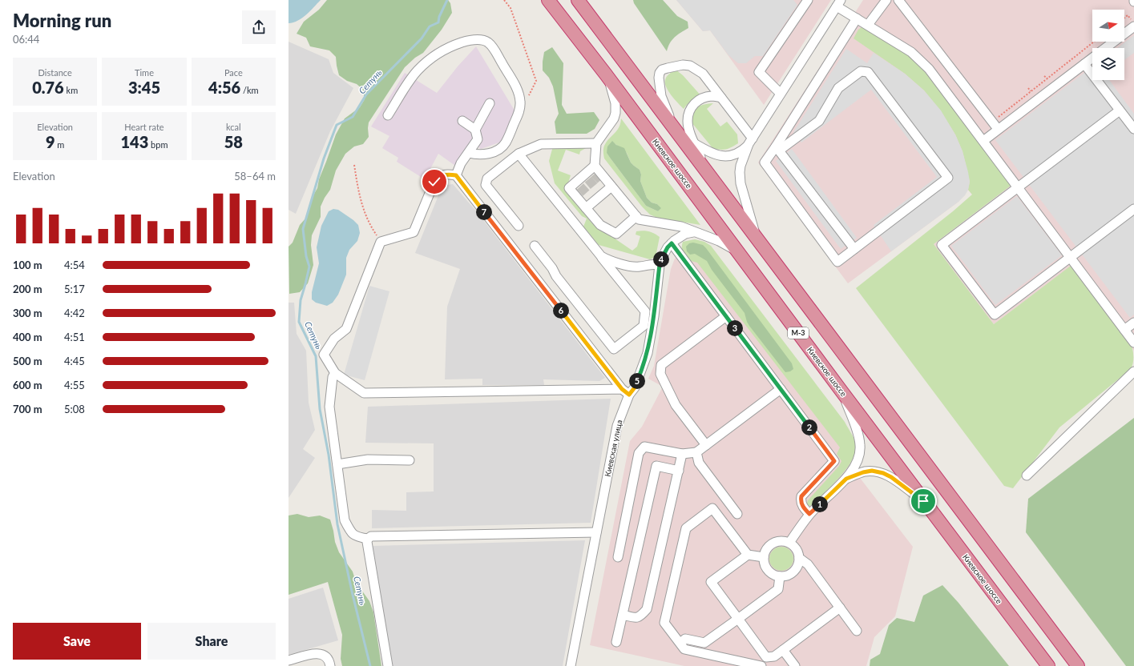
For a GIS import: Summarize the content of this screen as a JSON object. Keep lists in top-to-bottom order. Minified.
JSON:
{"streets":{"highway":["Киевское шоссе","М-3"],"street":["Киевская улица"]},"water":["Сетунь"],"north":"right","page":{"heading":["Morning run","06:44"],"stats":[["Distance","0.76 km"],["Time","3:45"],["Pace","4:56 /km"],["Elevation","9 m"],["Heart rate","143 bpm"],["kcal","58"]],"chart":["Elevation","58–64 m"],"pins":["7","4","6","3","5","2","1"],"list":[{"name":"100 m","note":"4:54"},{"name":"200 m","note":"5:17"},{"name":"300 m","note":"4:42"},{"name":"400 m","note":"4:51"},{"name":"500 m","note":"4:45"},{"name":"600 m","note":"4:55"},{"name":"700 m","note":"5:08"}],"buttons":["Save","Share"]}}
